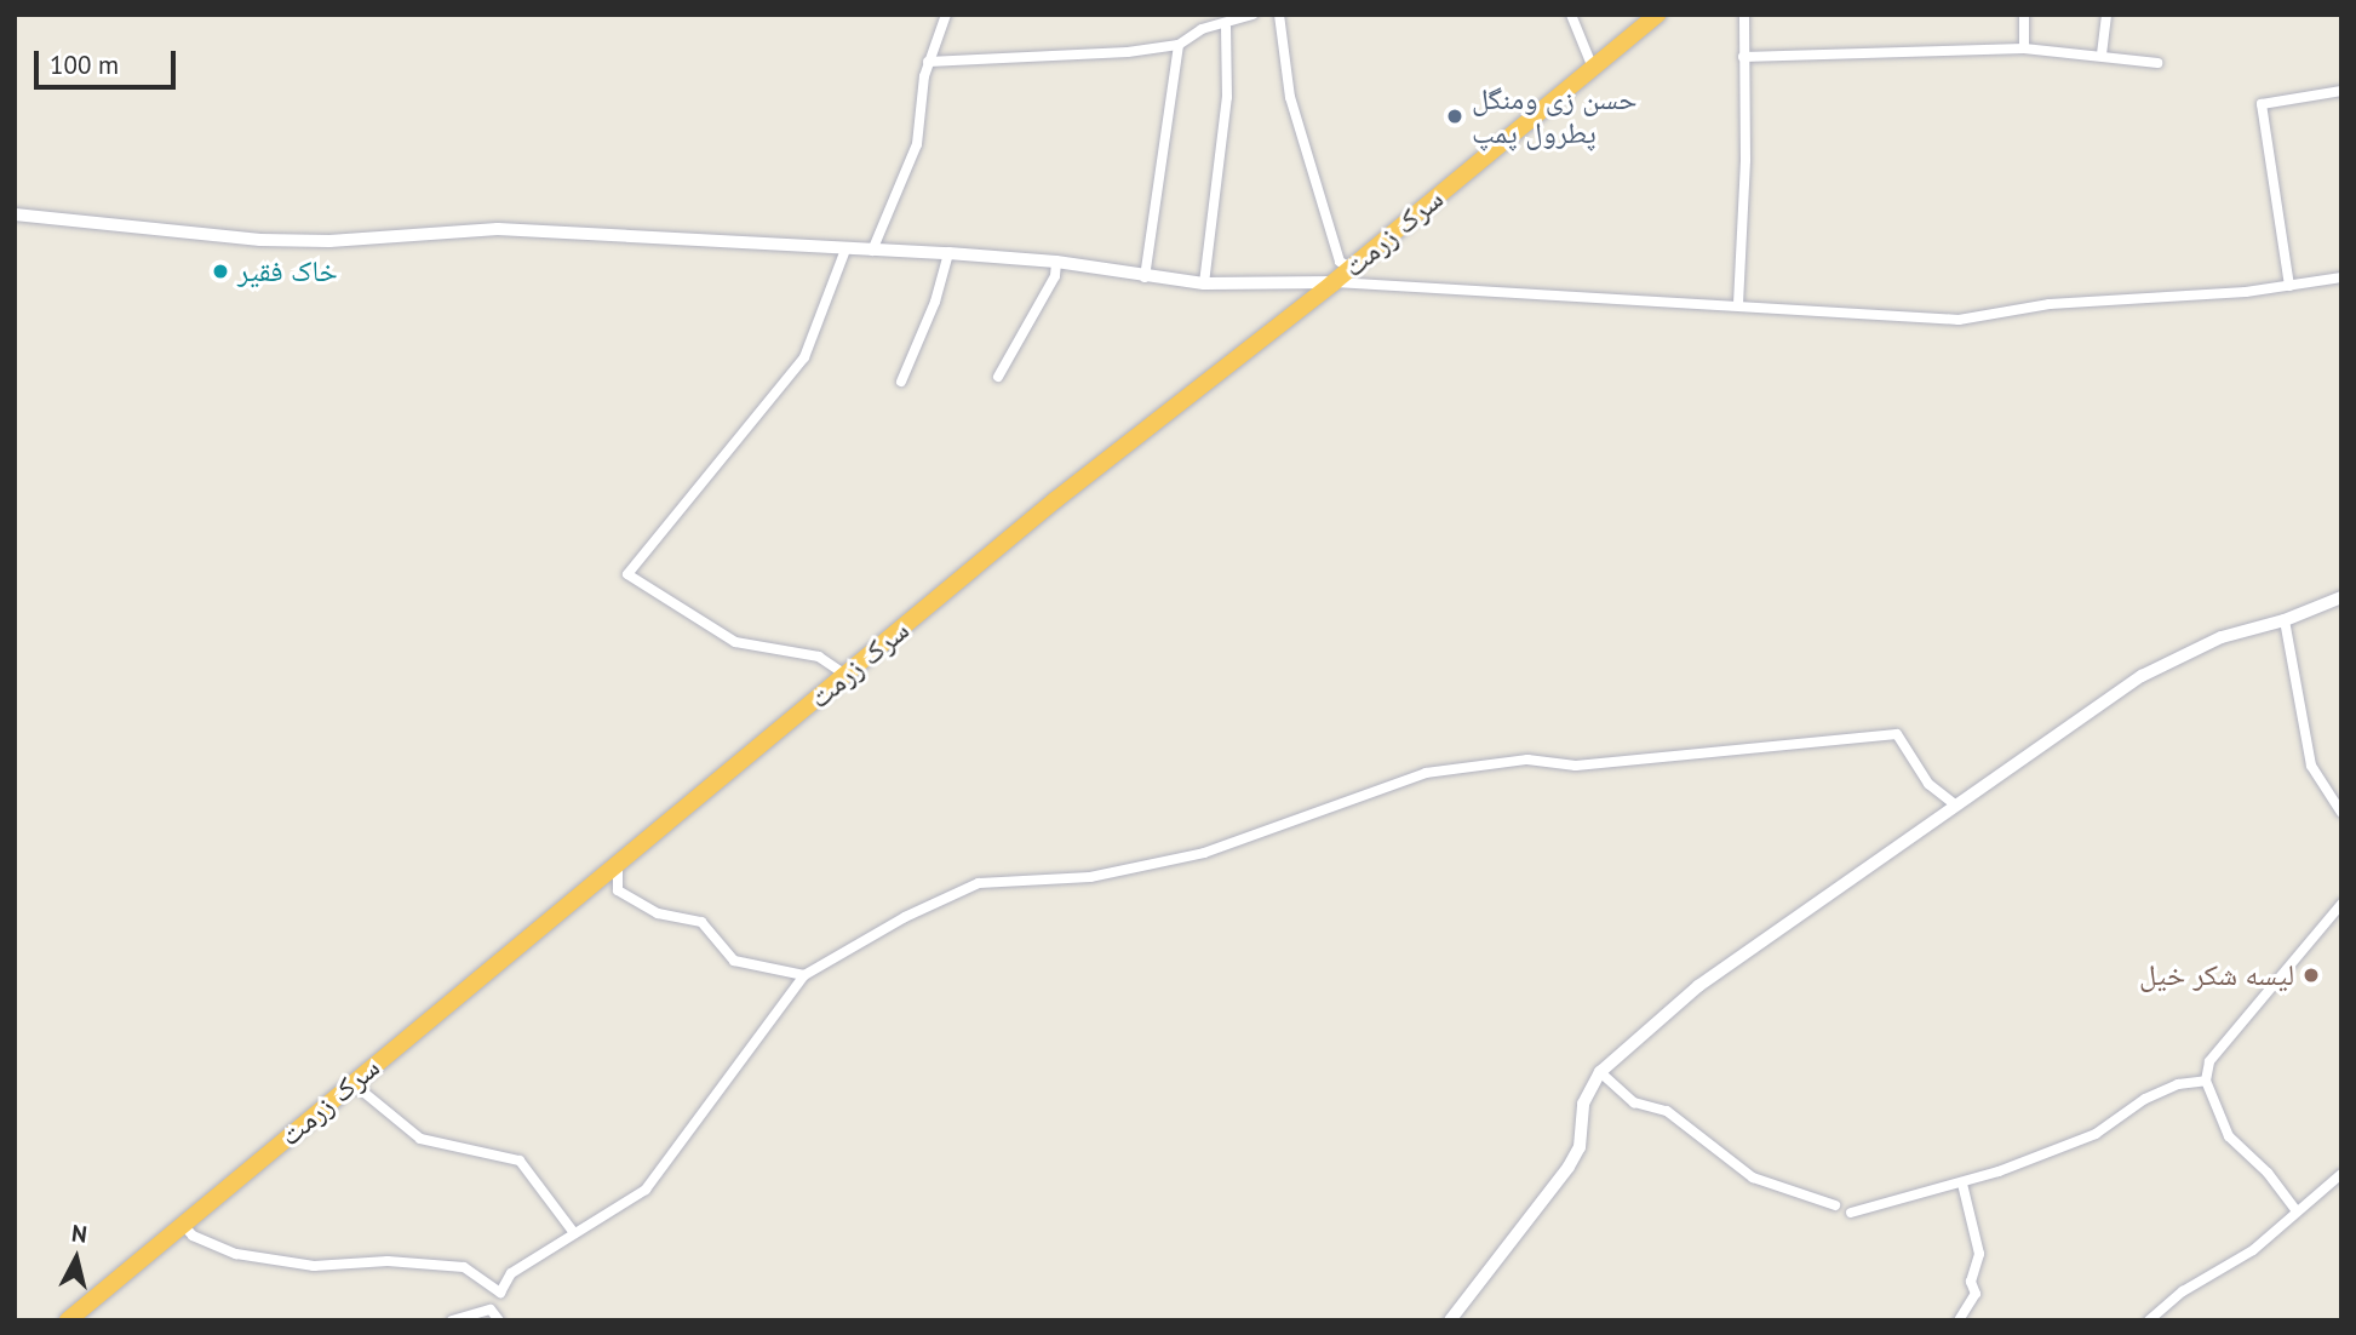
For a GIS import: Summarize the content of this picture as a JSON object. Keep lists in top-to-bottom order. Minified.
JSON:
{"streets":{"highway":["سرک زرمت"]},"places":["حسن زی ومنگل پطرول پمپ","خاک فقیر","لیسه شکر خیل"],"scale_bar":"100 m","north":"top"}
